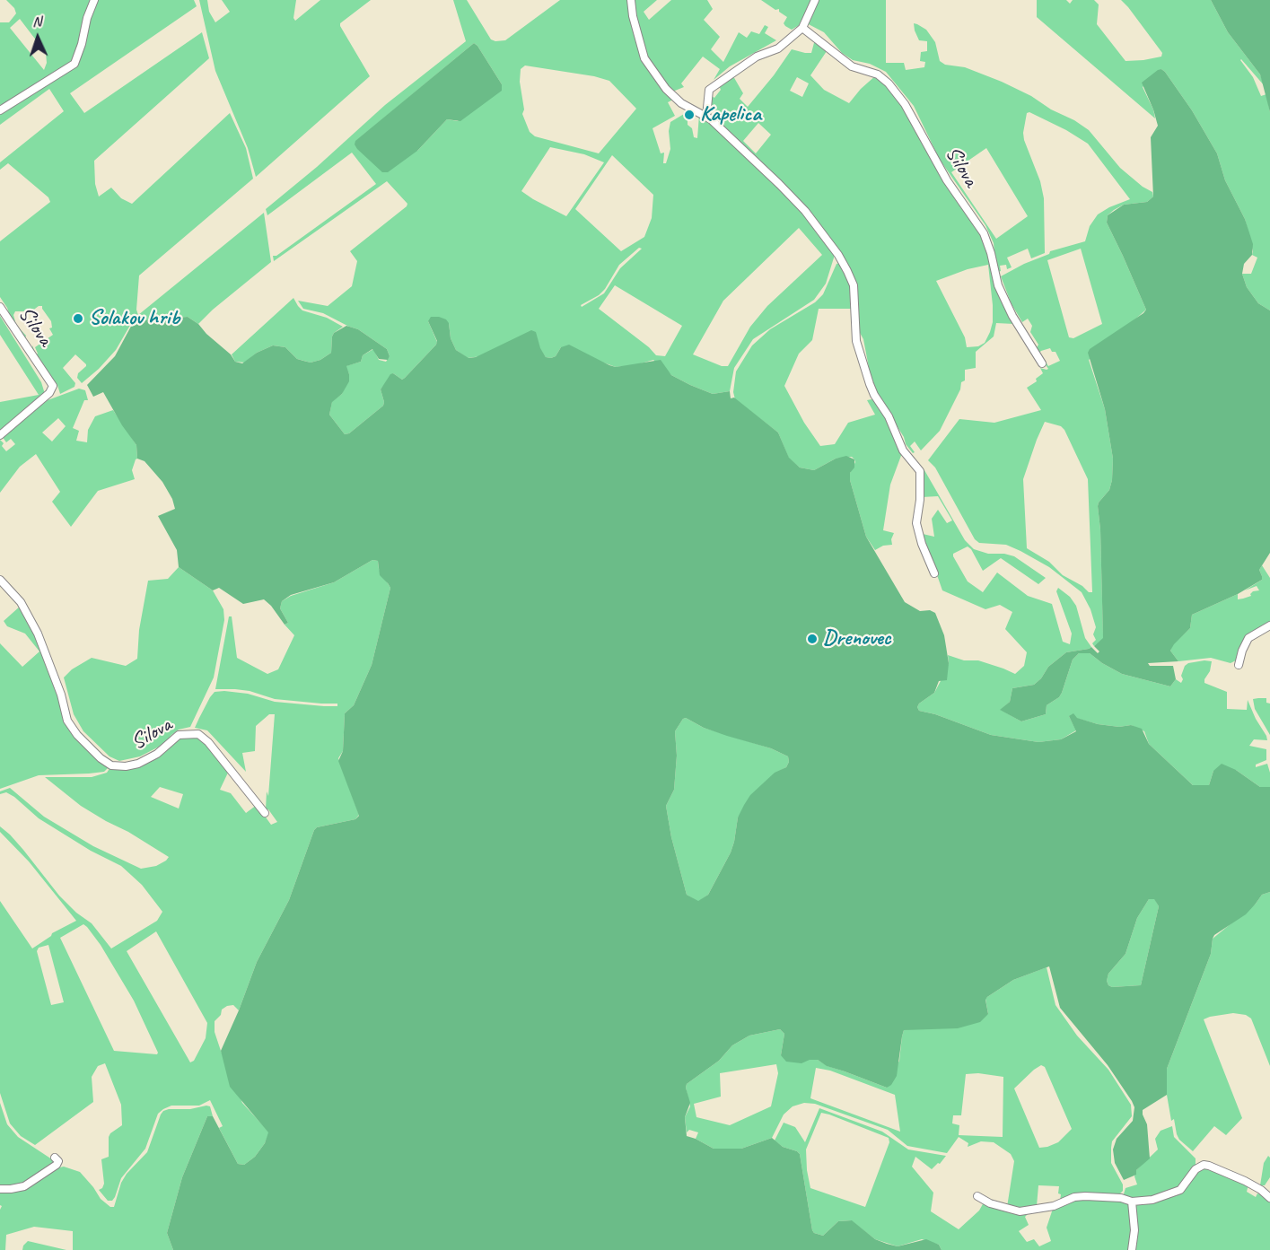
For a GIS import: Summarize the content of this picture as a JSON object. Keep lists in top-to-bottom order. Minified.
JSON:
{"streets":{"street":["Silova"]},"places":["Kapelica","Solakov hrib","Drenovec"],"north":"top"}
